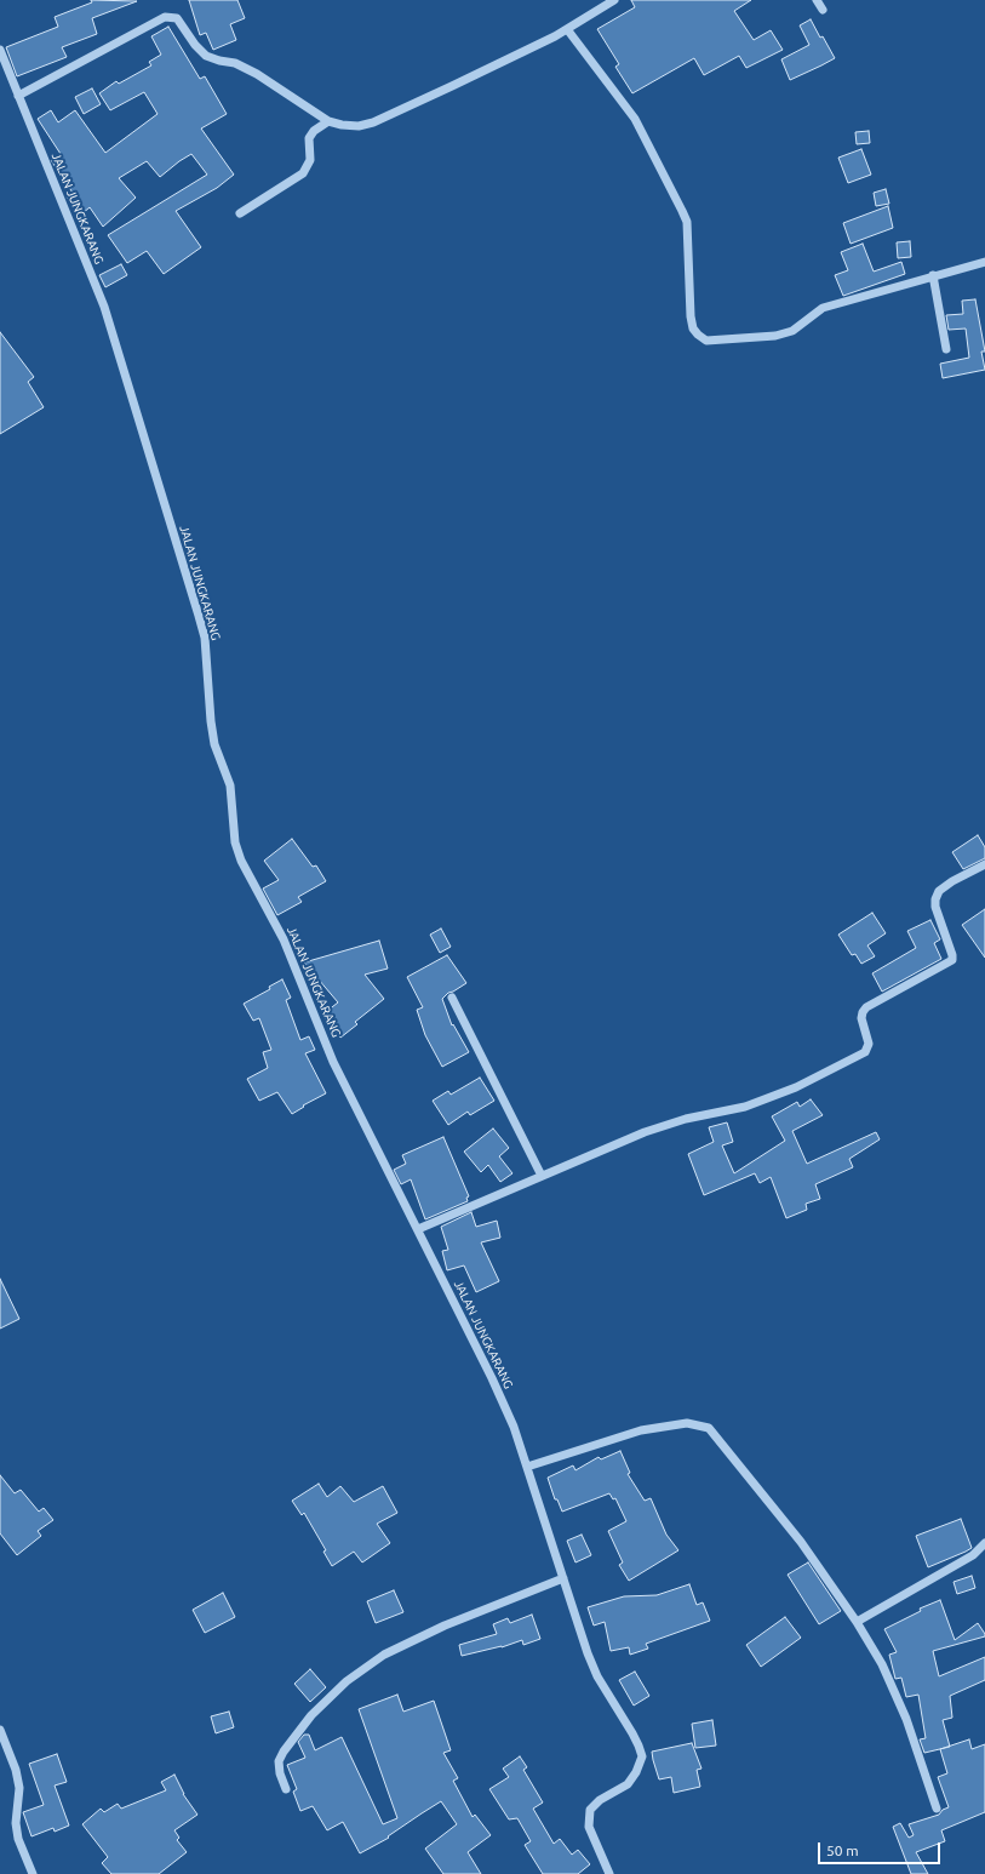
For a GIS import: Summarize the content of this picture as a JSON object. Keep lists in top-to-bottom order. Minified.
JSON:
{"streets":{"street":["JALAN JUNGKARANG"]},"scale_bar":"50 m"}
